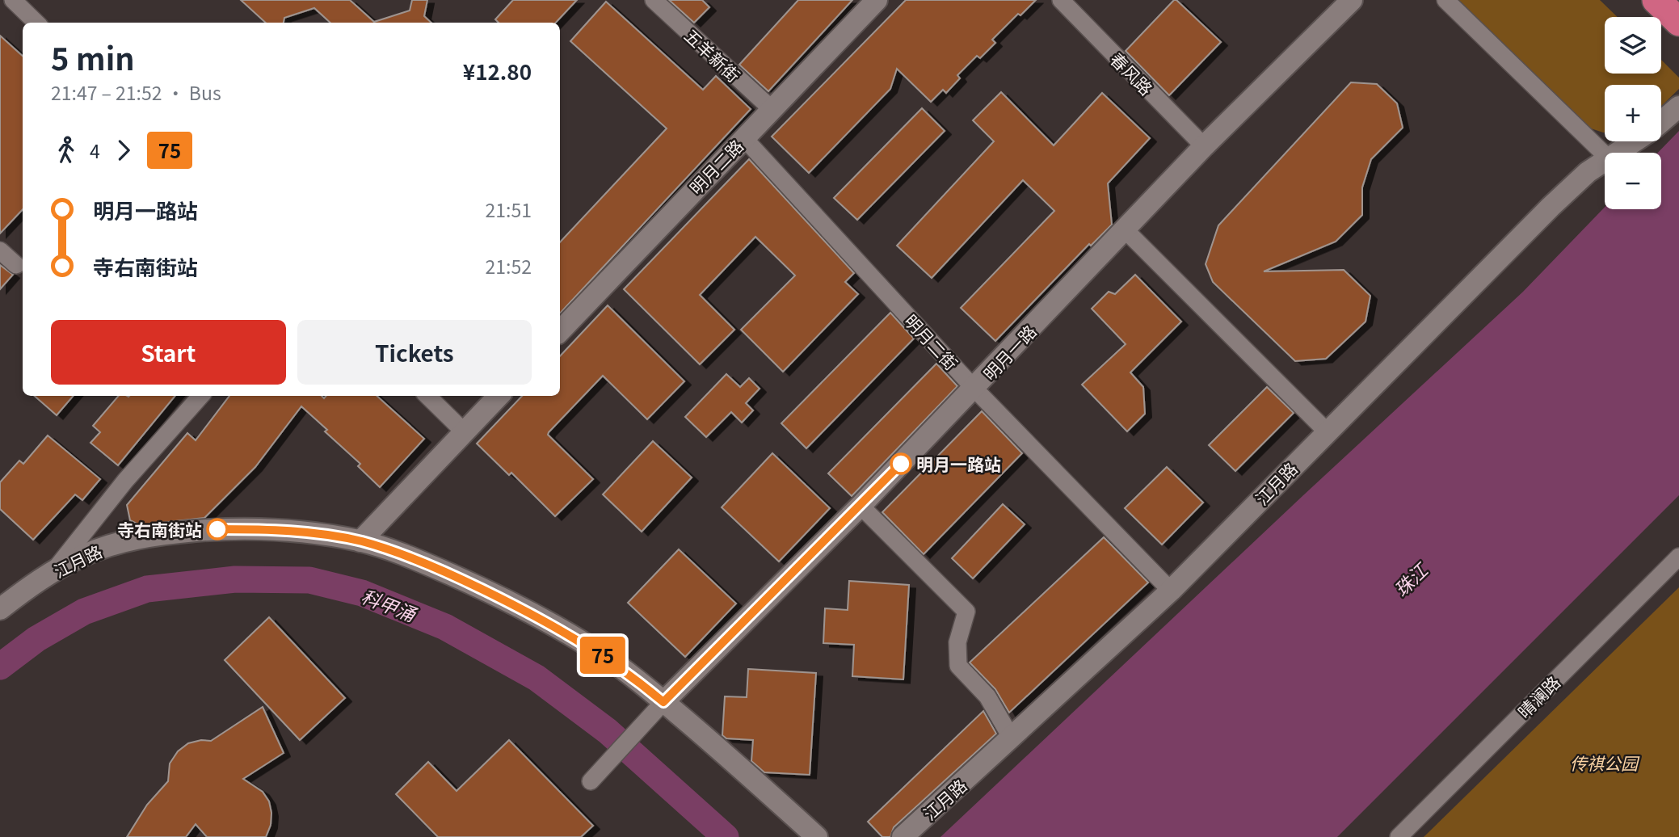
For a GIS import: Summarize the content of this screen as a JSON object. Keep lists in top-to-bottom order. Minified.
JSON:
{"streets":{"street":["五羊新街","春风路","明月二路","明月二街","明月一路","江月路","晴澜路"]},"crossings":[["五羊新街","明月二路"],["春风路","明月一路"],["明月二路","明月二街"],["明月二街","明月一路"],["明月二街","江月路"],["明月一路","江月路"]],"water":["珠江","科甲涌"],"parks":["传祺公园"],"places":["明月一路站","寺右南街站"],"lines":["bus line 75"],"page":{"on_map":"75","map_buttons":["+","−"],"heading":["5 min","21:47 – 21:52 · Bus","¥12.80"],"legs":["4","75"],"list":[{"name":"明月一路站","value":"21:51"},{"name":"寺右南街站","value":"21:52"}],"buttons":["Start","Tickets"]}}
